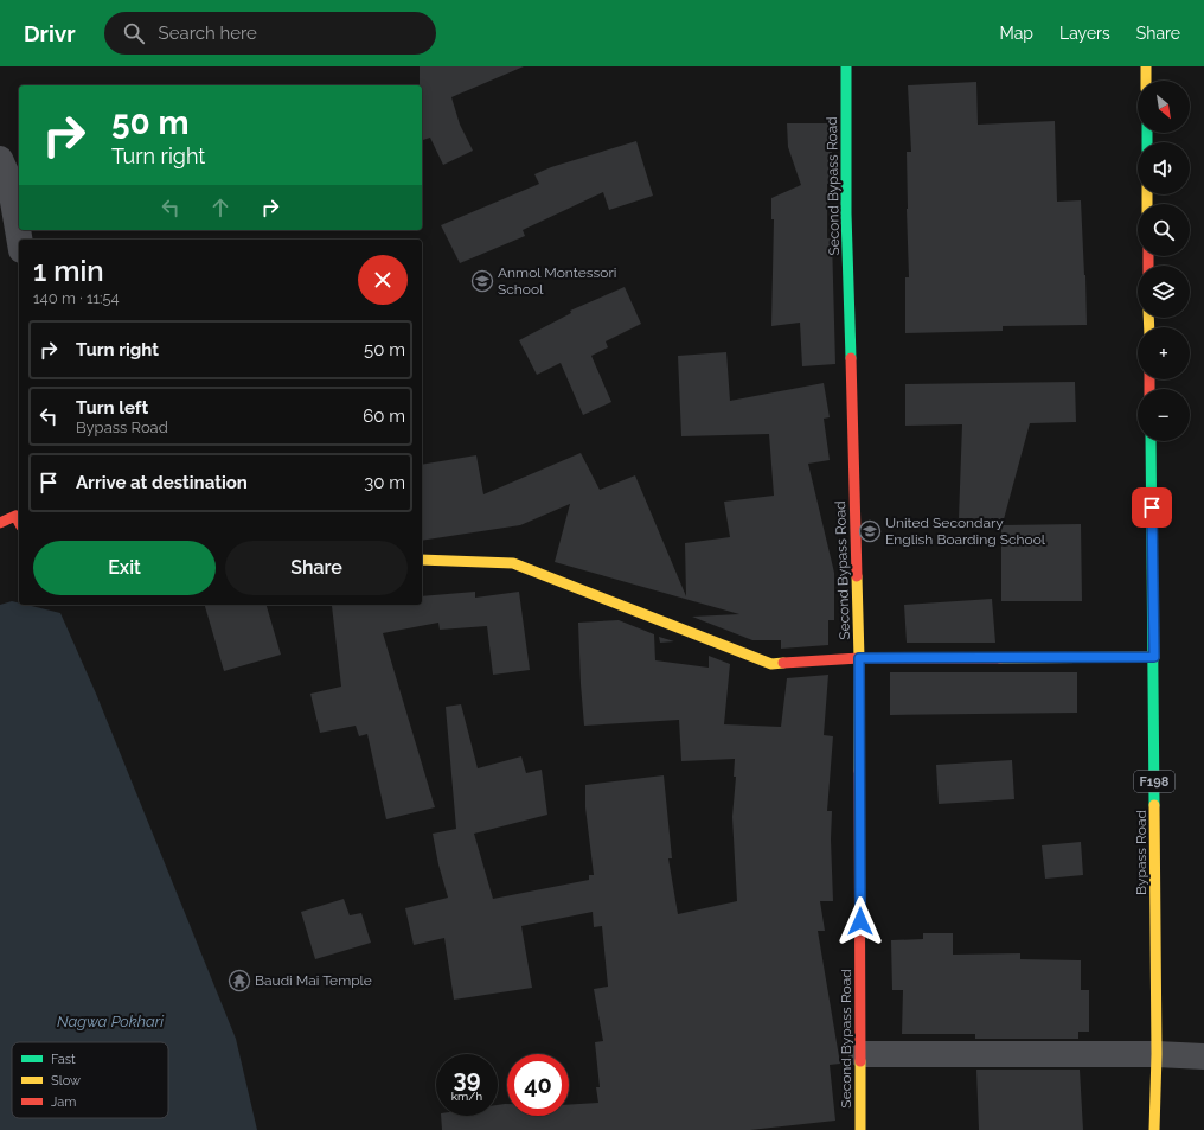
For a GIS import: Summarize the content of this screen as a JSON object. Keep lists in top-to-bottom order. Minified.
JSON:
{"streets":{"street":["Second Bypass Road","F198","Bypass Road"]},"water":["Nagwa Pokhari"],"places":{"school or university":["Anmol Montessori School","United Secondary English Boarding School"],"temple":["Baudi Mai Temple"]},"legend":["Fast","Slow","Jam"],"north":"bottom right","page":{"header":"Drivr","search":"Search here","nav":["Map","Layers","Share"],"map_buttons":["+","−"],"turn":["50 m","Turn right"],"heading":["1 min","140 m · 11:54"],"list":[{"name":"Turn right","value":"50 m"},{"name":"Turn left","note":"Bypass Road","value":"60 m"},{"name":"Arrive at destination","value":"30 m"}],"buttons":["Exit","Share"],"speed":"39 km/h","limit":"40"}}
